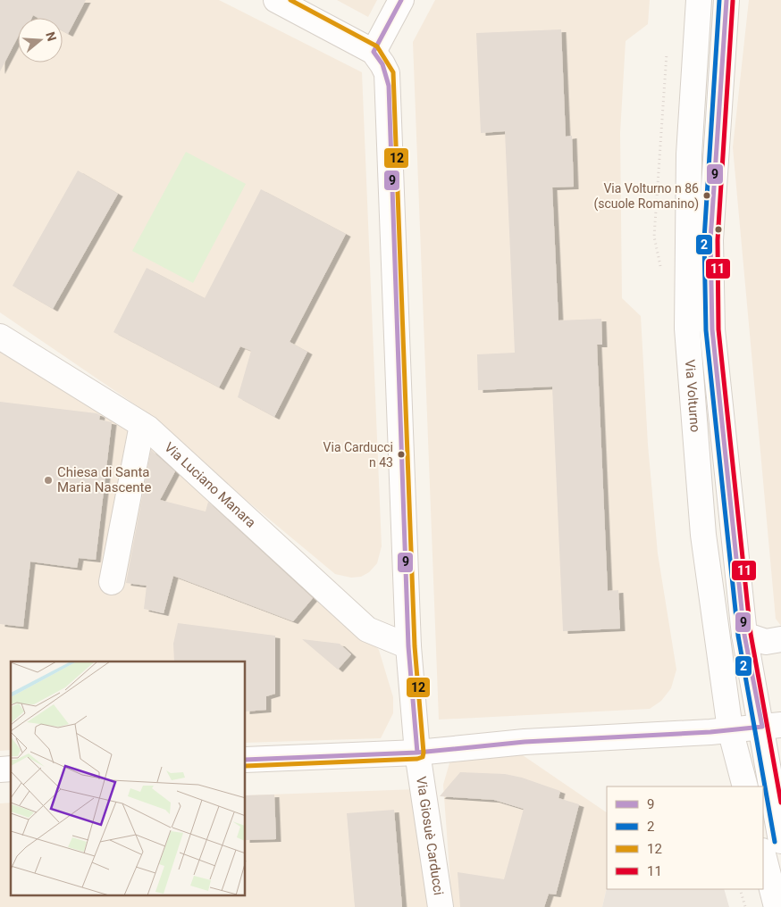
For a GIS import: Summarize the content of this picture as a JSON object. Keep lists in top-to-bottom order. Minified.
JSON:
{"streets":{"street":["Via Volturno","Via Luciano Manara","Via Giosuè Carducci"]},"crossings":[["Via Luciano Manara","Via Giosuè Carducci"]],"places":["Via Volturno n 86 (scuole Romanino)","Via Carducci n 43","Chiesa di Santa Maria Nascente"],"lines":["transit line 9","transit line 2","transit line 12","transit line 11"],"legend":["9","2","12","11"],"north":"right"}
